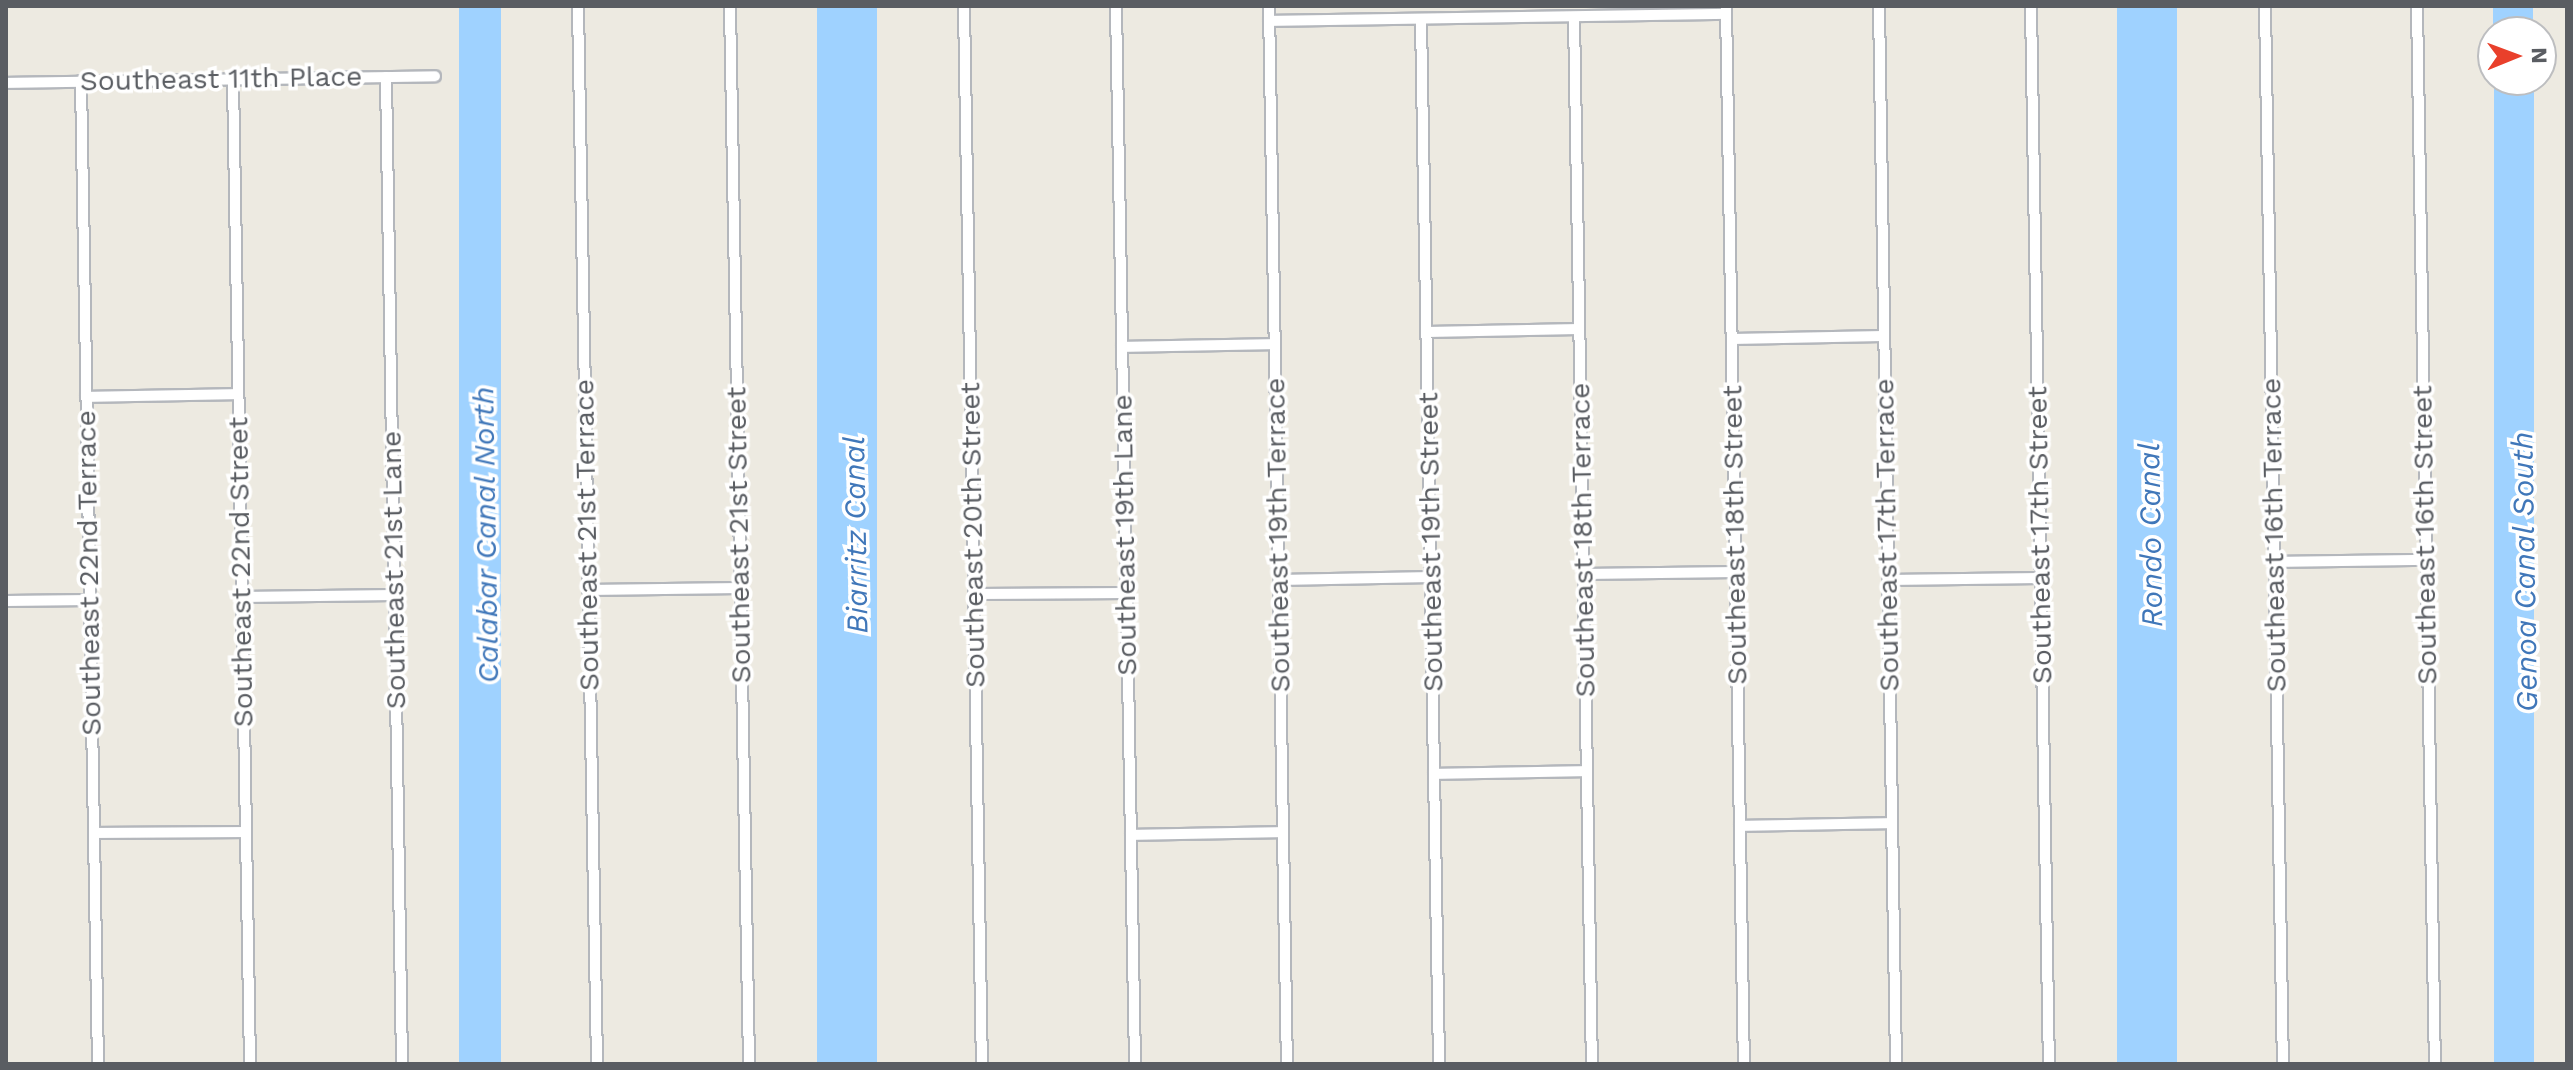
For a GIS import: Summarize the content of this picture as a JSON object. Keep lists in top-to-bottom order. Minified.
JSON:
{"streets":{"street":["Southeast 11th Place","Southeast 21st Terrace","Southeast 21st Street","Southeast 20th Street","Southeast 19th Lane","Southeast 19th Terrace","Southeast 18th Street","Southeast 17th Terrace","Southeast 17th Street","Southeast 16th Terrace","Southeast 16th Street","Southeast 18th Terrace","Southeast 19th Street","Southeast 21st Lane","Southeast 22nd Street","Southeast 22nd Terrace"]},"crossings":[["Southeast 11th Place","Southeast 21st Lane"],["Southeast 11th Place","Southeast 22nd Street"],["Southeast 11th Place","Southeast 22nd Terrace"]],"water":["Calabar Canal North","Biarritz Canal","Rondo Canal","Genoa Canal South"],"north":"right"}
